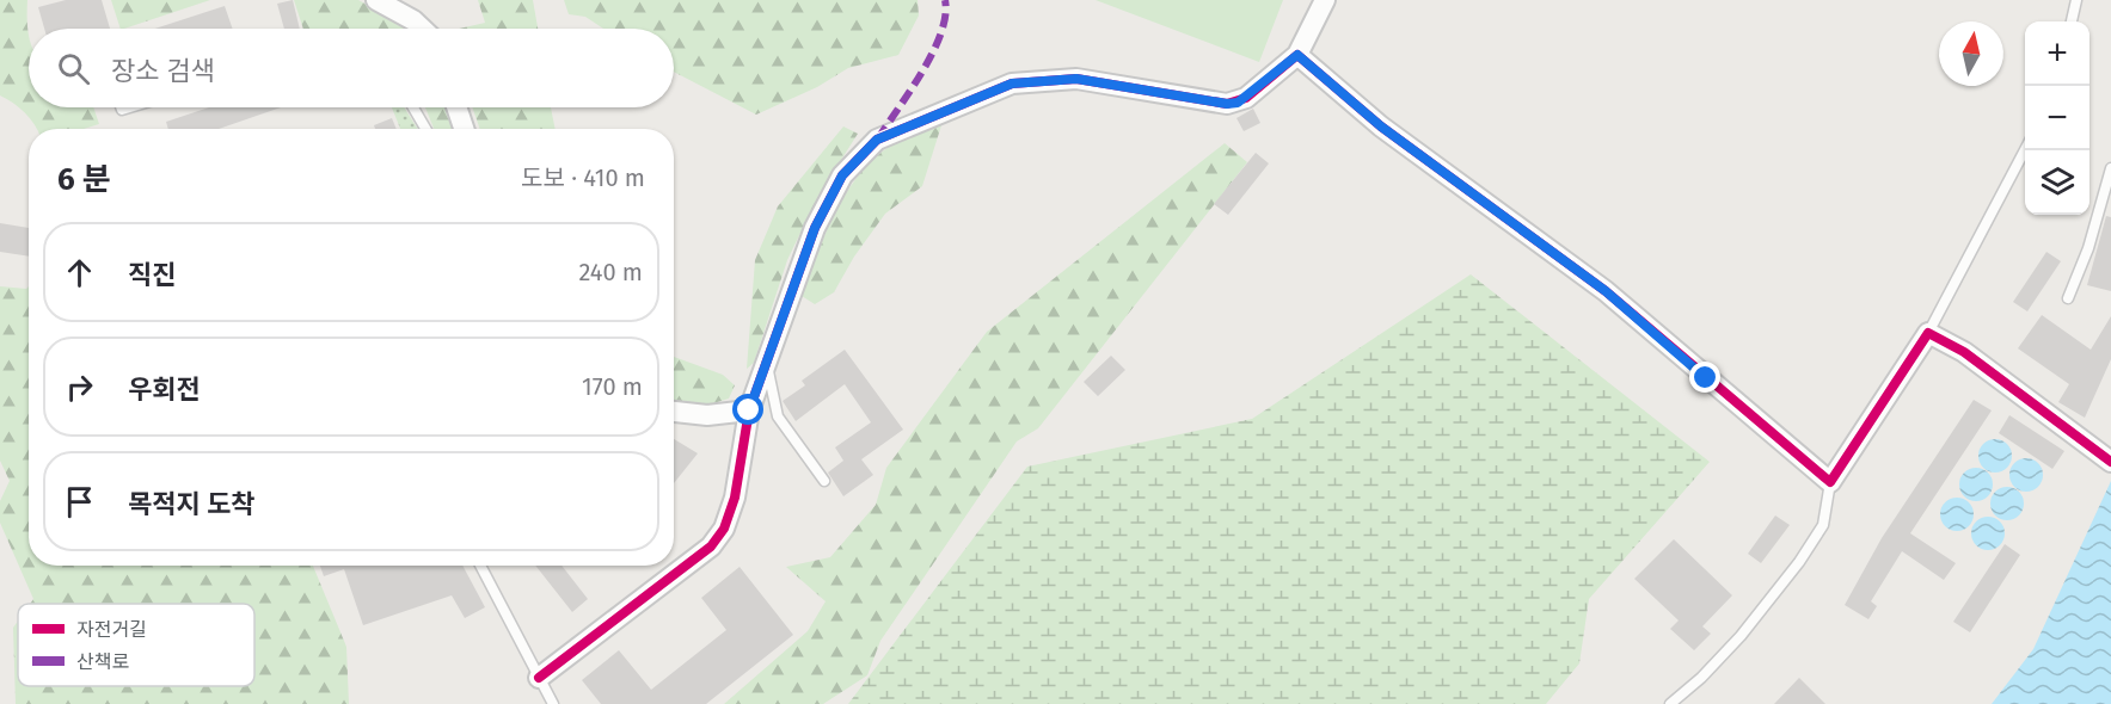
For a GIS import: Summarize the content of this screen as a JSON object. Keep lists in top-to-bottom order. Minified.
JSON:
{"legend":["자전거길","산책로"],"north":"top","page":{"map_buttons":["+","−"],"search":"장소 검색","heading":["6 분","도보 · 410 m"],"list":[["직진","240 m"],["우회전","170 m"],"목적지 도착"]}}
